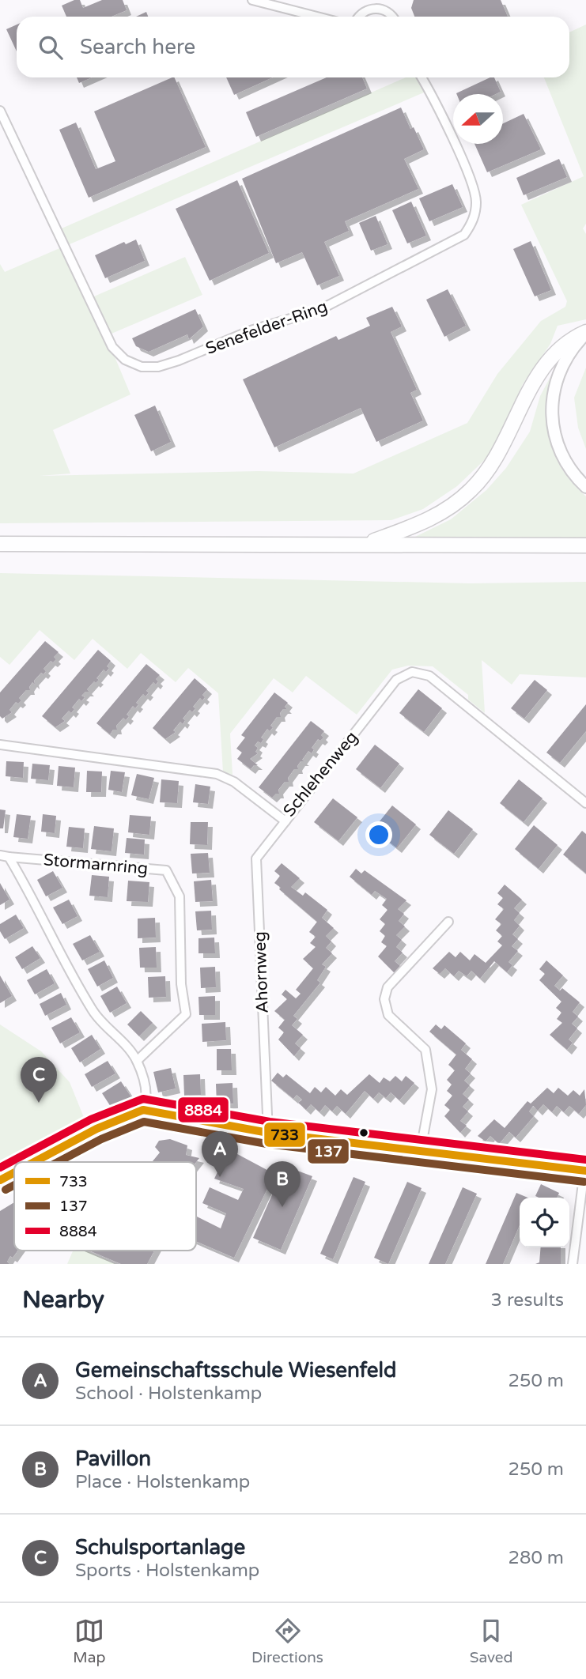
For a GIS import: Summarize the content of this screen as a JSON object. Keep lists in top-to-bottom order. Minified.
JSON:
{"streets":{"street":["Senefelder-Ring","Schlehenweg","Stormarnring","Ahornweg"]},"crossings":[["Schlehenweg","Ahornweg"]],"lines":["transit line 8884","transit line 733","transit line 137"],"legend":["733","137","8884"],"north":"left","page":{"search":"Search here","pins":["C","A","B"],"heading":["Nearby","3 results"],"list":[{"mark":"A","name":"Gemeinschaftsschule Wiesenfeld","note":"School · Holstenkamp","value":"250 m"},{"mark":"B","name":"Pavillon","note":"Place · Holstenkamp","value":"250 m"},{"mark":"C","name":"Schulsportanlage","note":"Sports · Holstenkamp","value":"280 m"}],"nav":["Map","Directions","Saved"]}}
